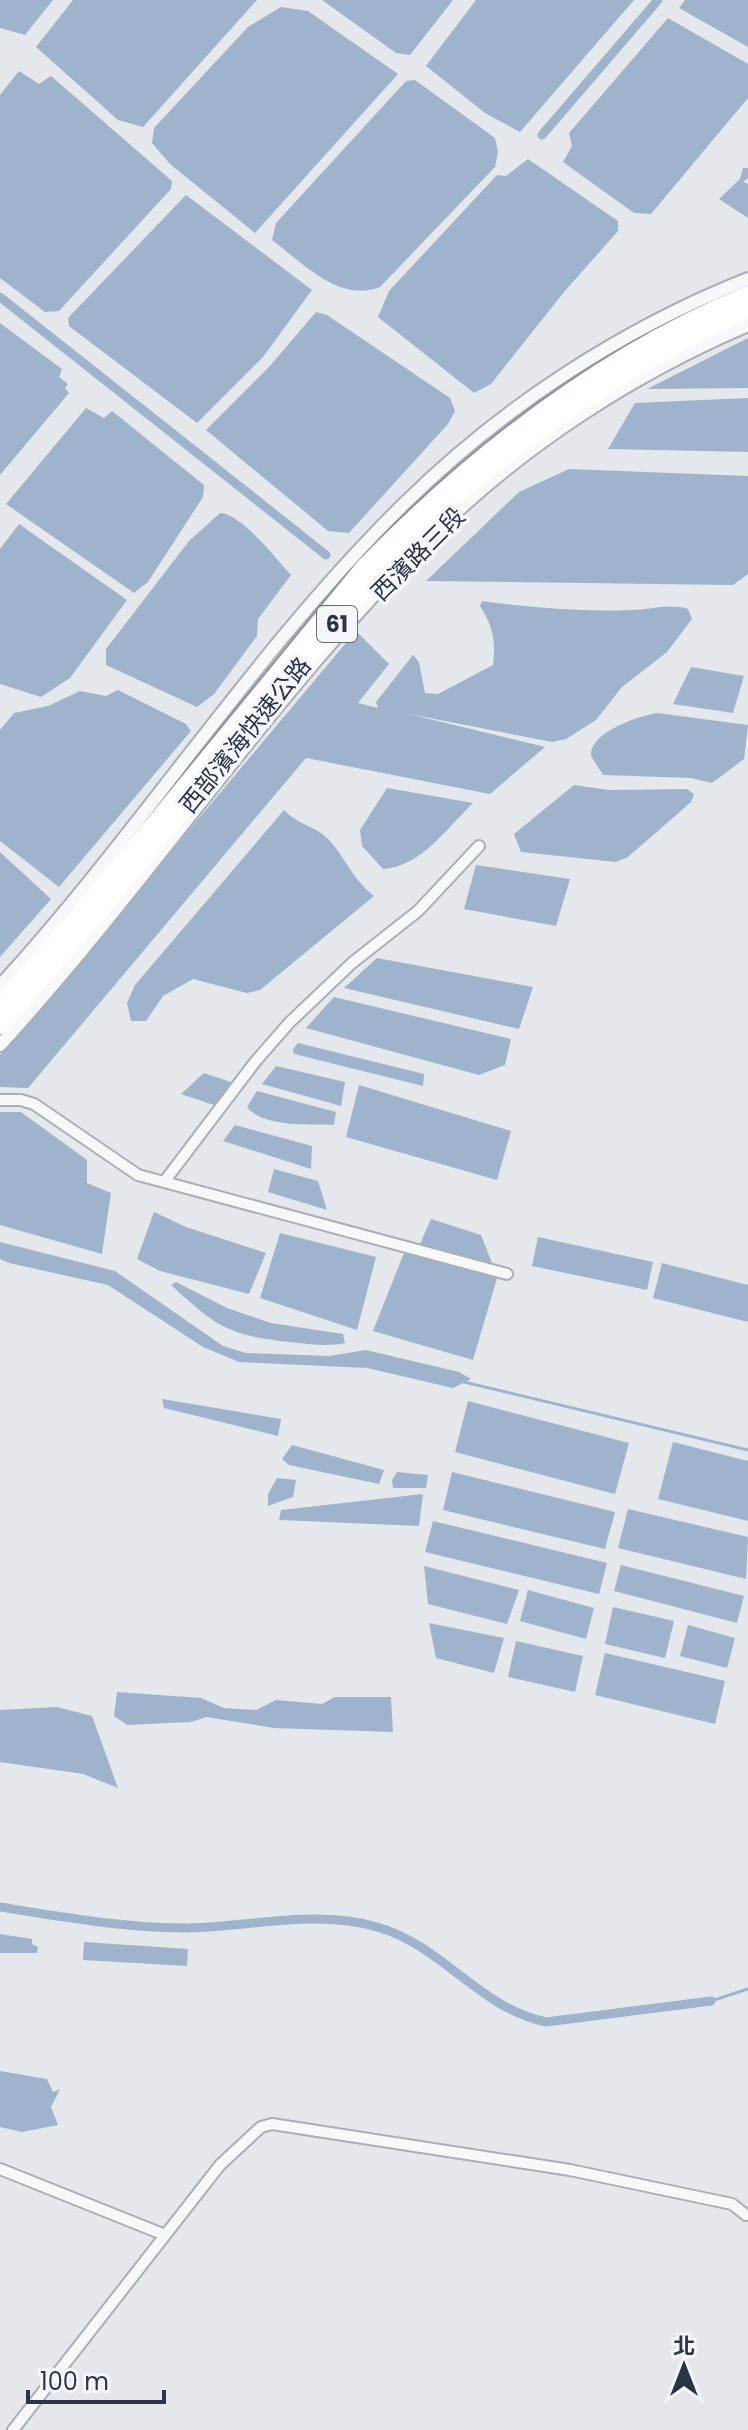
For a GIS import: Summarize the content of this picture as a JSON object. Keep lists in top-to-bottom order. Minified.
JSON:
{"streets":{"highway":["61","西部濱海快速公路"],"street":["西濱路三段"]},"scale_bar":"100 m","north":"top"}
